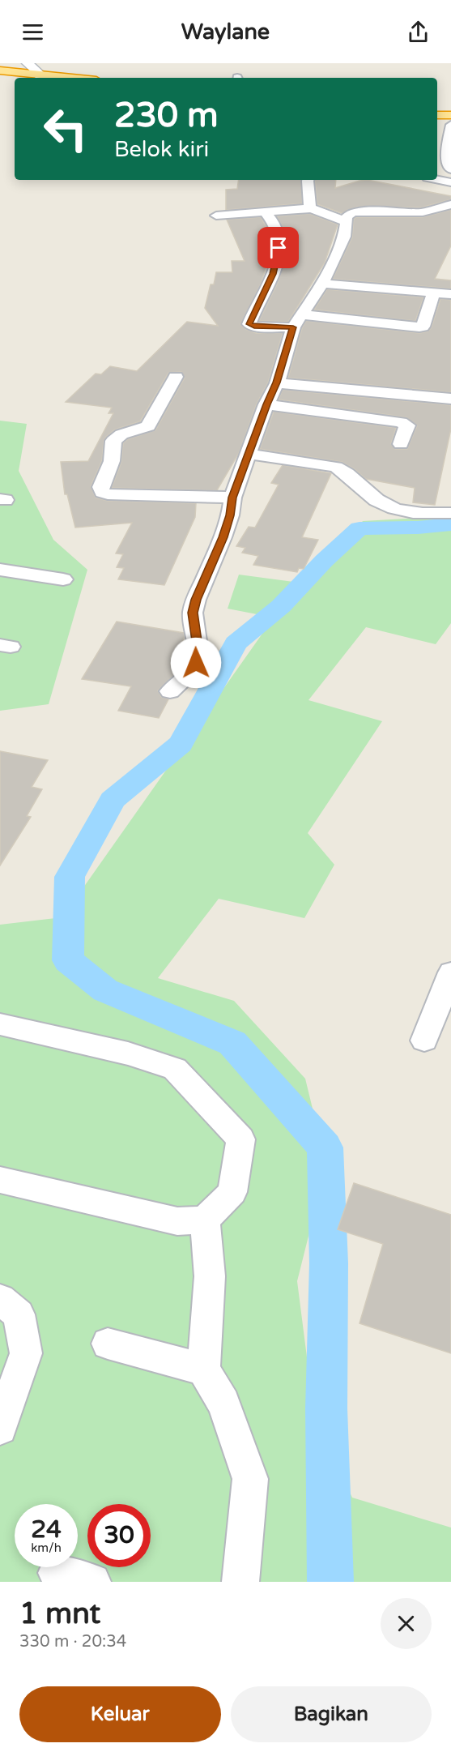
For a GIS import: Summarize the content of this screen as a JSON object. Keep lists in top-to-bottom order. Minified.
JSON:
{"page":{"header":"Waylane","turn":["230 m","Belok kiri"],"speed":"24 km/h","limit":"30","heading":["1 mnt","330 m · 20:34"],"buttons":["Keluar","Bagikan"]}}
